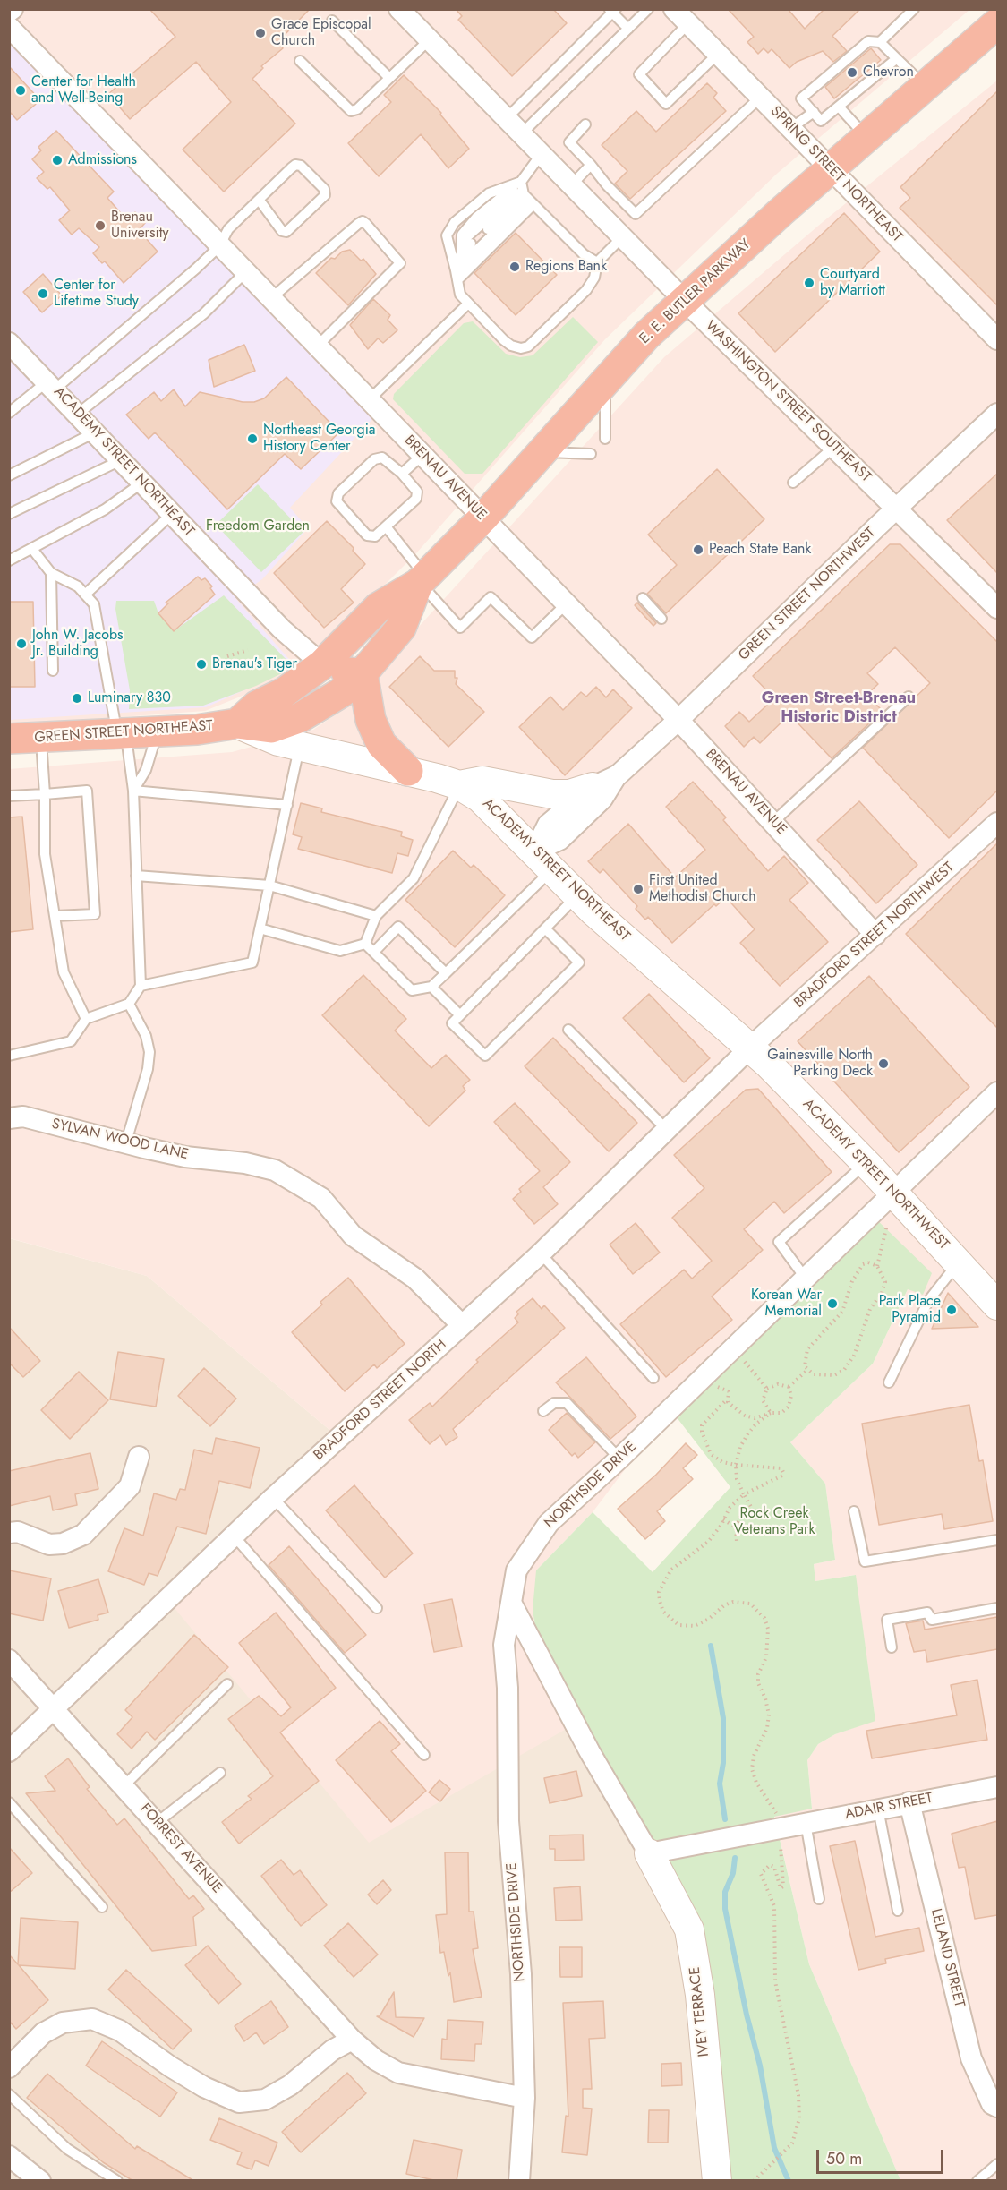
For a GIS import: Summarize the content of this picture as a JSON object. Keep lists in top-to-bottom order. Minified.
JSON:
{"streets":{"highway":["E. E. BUTLER PARKWAY","GREEN STREET NORTHEAST"],"street":["SPRING STREET NORTHEAST","WASHINGTON STREET SOUTHEAST","ACADEMY STREET NORTHEAST","BRENAU AVENUE","GREEN STREET NORTHWEST","BRADFORD STREET NORTHWEST","SYLVAN WOOD LANE","ACADEMY STREET NORTHWEST","BRADFORD STREET NORTH","NORTHSIDE DRIVE","ADAIR STREET","FORREST AVENUE","LELAND STREET","IVEY TERRACE"]},"crossings":[["SPRING STREET NORTHEAST","E. E. BUTLER PARKWAY"],["E. E. BUTLER PARKWAY","WASHINGTON STREET SOUTHEAST"],["E. E. BUTLER PARKWAY","ACADEMY STREET NORTHEAST"],["E. E. BUTLER PARKWAY","BRENAU AVENUE"],["E. E. BUTLER PARKWAY","GREEN STREET NORTHEAST"],["WASHINGTON STREET SOUTHEAST","GREEN STREET NORTHWEST"],["ACADEMY STREET NORTHEAST","GREEN STREET NORTHWEST"],["ACADEMY STREET NORTHEAST","GREEN STREET NORTHEAST"],["ACADEMY STREET NORTHEAST","BRADFORD STREET NORTHWEST"],["ACADEMY STREET NORTHEAST","ACADEMY STREET NORTHWEST"],["ACADEMY STREET NORTHEAST","BRADFORD STREET NORTH"],["BRENAU AVENUE","GREEN STREET NORTHWEST"],["BRENAU AVENUE","BRADFORD STREET NORTHWEST"],["BRADFORD STREET NORTHWEST","ACADEMY STREET NORTHWEST"],["BRADFORD STREET NORTHWEST","BRADFORD STREET NORTH"],["SYLVAN WOOD LANE","BRADFORD STREET NORTH"],["ACADEMY STREET NORTHWEST","BRADFORD STREET NORTH"],["ACADEMY STREET NORTHWEST","NORTHSIDE DRIVE"],["BRADFORD STREET NORTH","FORREST AVENUE"],["NORTHSIDE DRIVE","FORREST AVENUE"],["NORTHSIDE DRIVE","IVEY TERRACE"],["ADAIR STREET","LELAND STREET"]],"districts":["Green Street-Brenau Historic District"],"parks":["Freedom Garden","Rock Creek Veterans Park"],"places":["Grace Episcopal Church","Chevron","Center for Health and Well-Being","Admissions","Brenau University","Regions Bank","Courtyard by Marriott","Center for Lifetime Study","Northeast Georgia History Center","Peach State Bank","John W. Jacobs Jr. Building","Brenau's Tiger","Luminary 830","First United Methodist Church","Gainesville North Parking Deck","Korean War Memorial","Park Place Pyramid"],"scale_bar":"50 m"}
